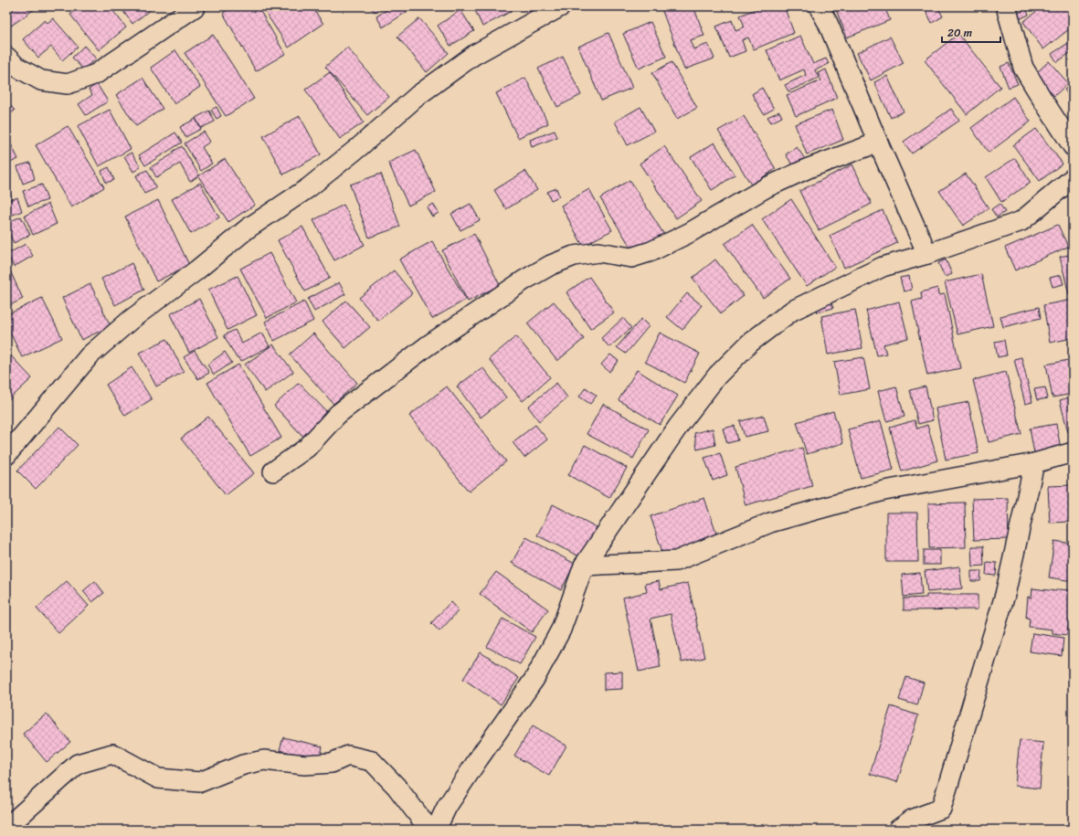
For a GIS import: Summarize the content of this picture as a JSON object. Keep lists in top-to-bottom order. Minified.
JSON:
{"scale_bar":"20 m"}
